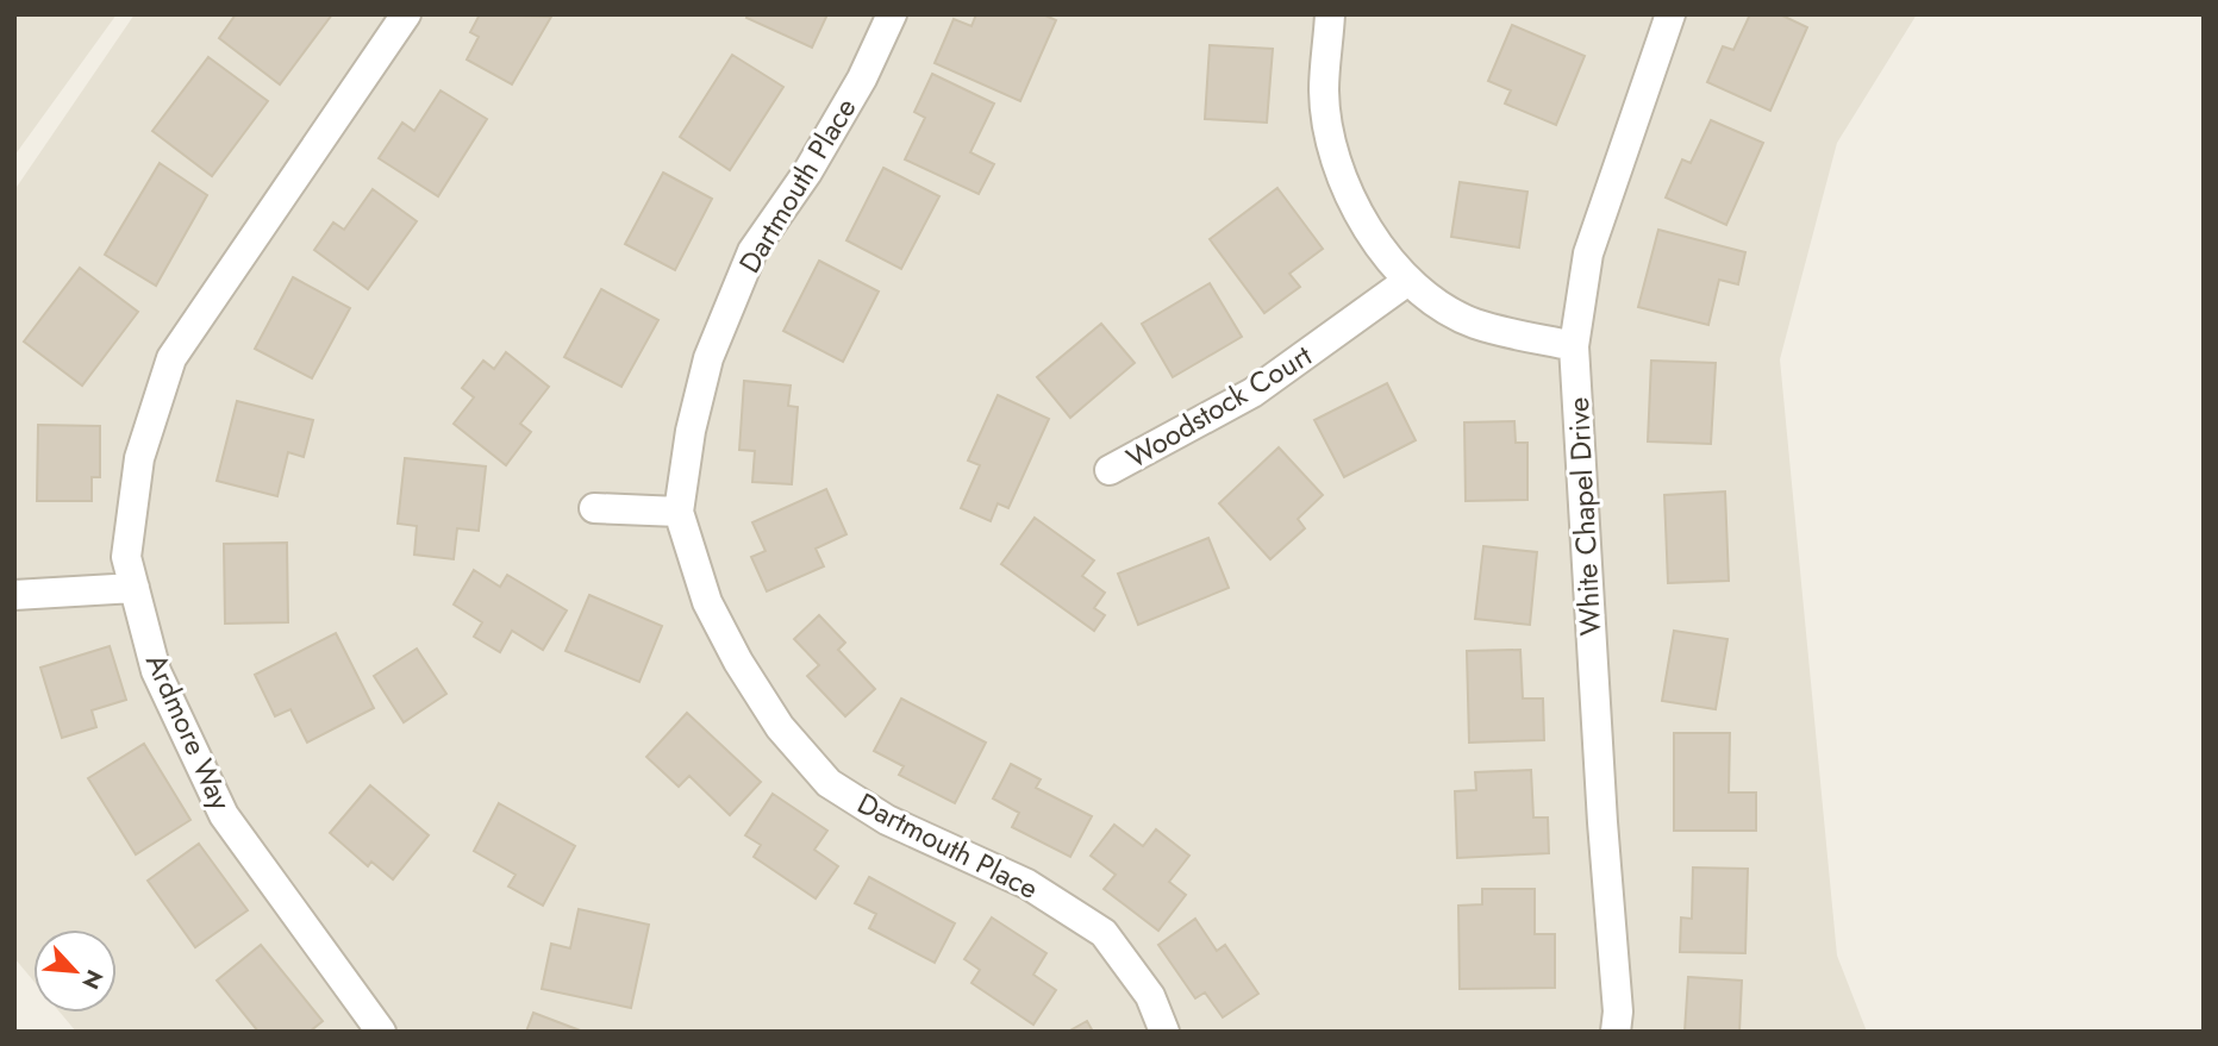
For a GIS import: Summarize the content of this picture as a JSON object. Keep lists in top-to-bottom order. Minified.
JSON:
{"streets":{"street":["Dartmouth Place","Woodstock Court","White Chapel Drive","Ardmore Way"]},"north":"bottom right"}
